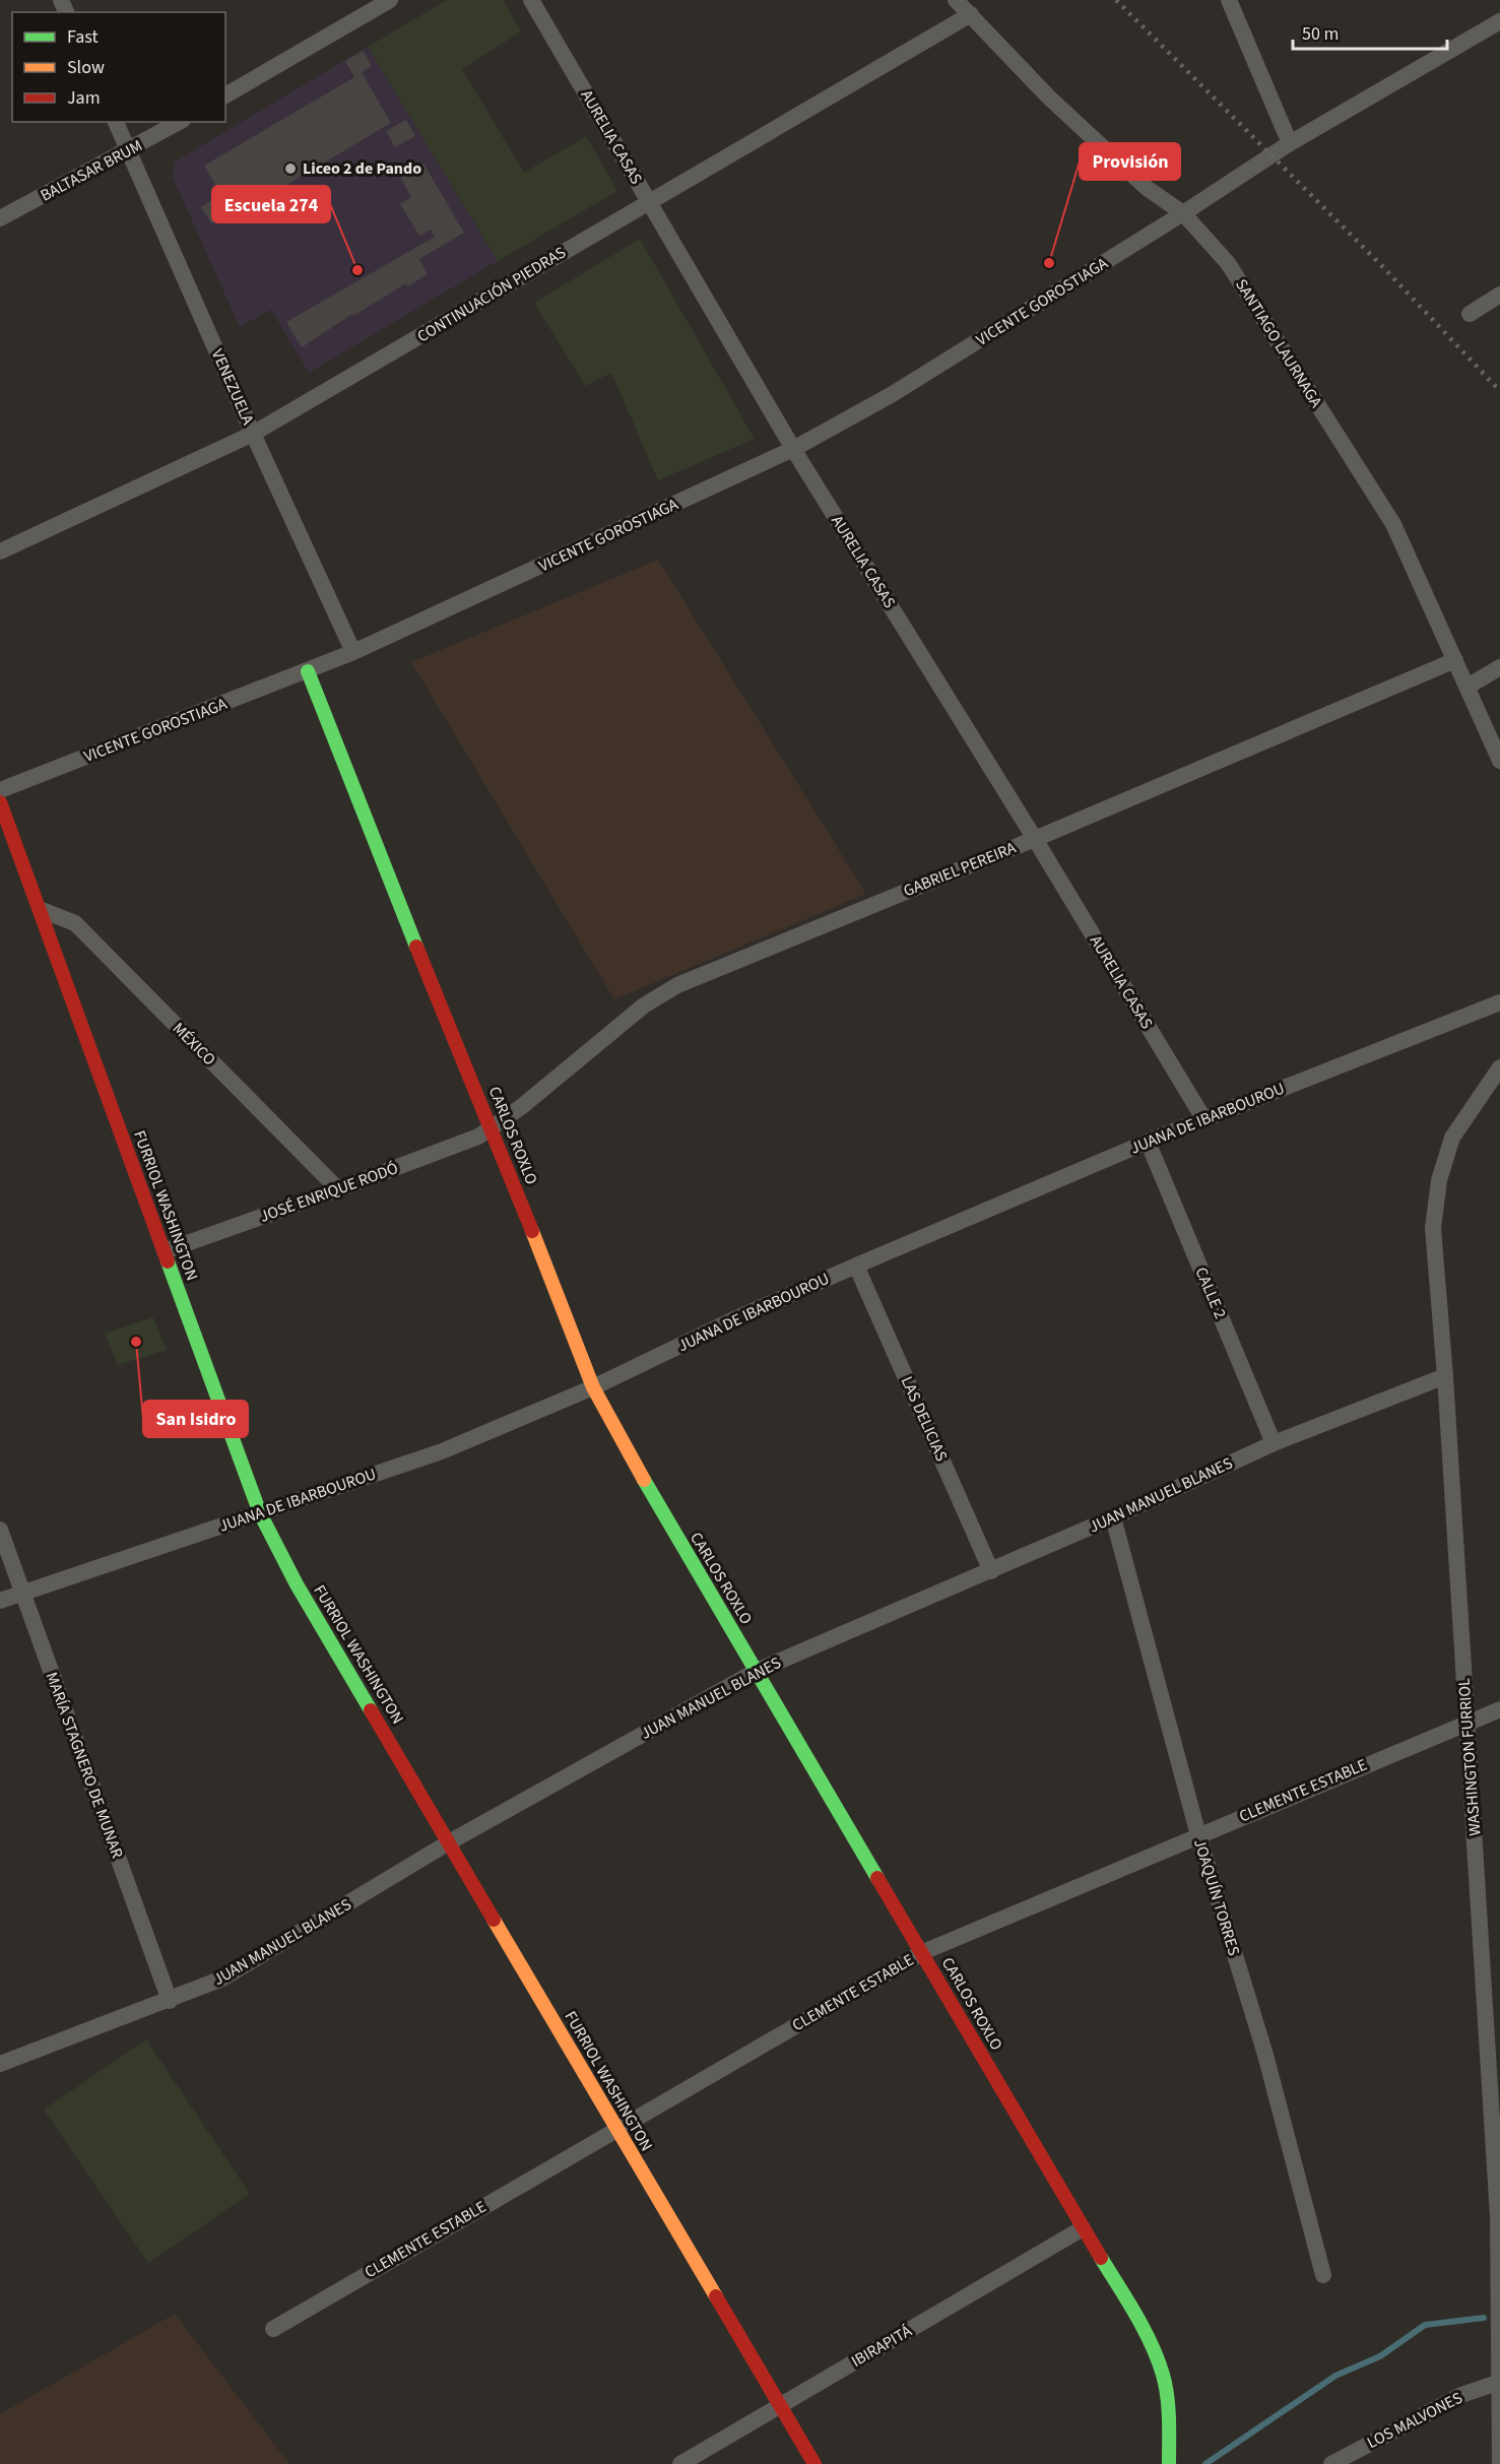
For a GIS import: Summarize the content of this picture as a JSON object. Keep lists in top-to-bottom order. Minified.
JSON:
{"streets":{"street":["AURELIA CASAS","BALTASAR BRUM","CONTINUACIÓN PIEDRAS","VICENTE GOROSTIAGA","SANTIAGO LAURNAGA","VENEZUELA","GABRIEL PEREIRA","MÉXICO","JUANA DE IBARBOUROU","CARLOS ROXLO","JOSÉ ENRIQUE RODÓ","FURRIOL WASHINGTON","CALLE 2","LAS DELICIAS","JUAN MANUEL BLANES","WASHINGTON FURRIOL","MARÍA STAGNERO DE MUNAR","CLEMENTE ESTABLE","JOAQUÍN TORRES","IBIRAPITÁ","LOS MALVONES"]},"crossings":[["AURELIA CASAS","CONTINUACIÓN PIEDRAS"],["AURELIA CASAS","VICENTE GOROSTIAGA"],["AURELIA CASAS","GABRIEL PEREIRA"],["AURELIA CASAS","JUANA DE IBARBOUROU"],["BALTASAR BRUM","VENEZUELA"],["CONTINUACIÓN PIEDRAS","SANTIAGO LAURNAGA"],["CONTINUACIÓN PIEDRAS","VENEZUELA"],["VICENTE GOROSTIAGA","SANTIAGO LAURNAGA"],["VICENTE GOROSTIAGA","VENEZUELA"],["VICENTE GOROSTIAGA","CARLOS ROXLO"],["SANTIAGO LAURNAGA","GABRIEL PEREIRA"],["GABRIEL PEREIRA","CARLOS ROXLO"],["GABRIEL PEREIRA","JOSÉ ENRIQUE RODÓ"],["MÉXICO","JOSÉ ENRIQUE RODÓ"],["MÉXICO","FURRIOL WASHINGTON"],["JUANA DE IBARBOUROU","CARLOS ROXLO"],["JUANA DE IBARBOUROU","FURRIOL WASHINGTON"],["JUANA DE IBARBOUROU","CALLE 2"],["JUANA DE IBARBOUROU","LAS DELICIAS"],["JUANA DE IBARBOUROU","MARÍA STAGNERO DE MUNAR"],["CARLOS ROXLO","JOSÉ ENRIQUE RODÓ"],["CARLOS ROXLO","JUAN MANUEL BLANES"],["CARLOS ROXLO","CLEMENTE ESTABLE"],["CARLOS ROXLO","IBIRAPITÁ"],["JOSÉ ENRIQUE RODÓ","FURRIOL WASHINGTON"],["FURRIOL WASHINGTON","JUAN MANUEL BLANES"],["FURRIOL WASHINGTON","CLEMENTE ESTABLE"],["FURRIOL WASHINGTON","IBIRAPITÁ"],["CALLE 2","JUAN MANUEL BLANES"],["LAS DELICIAS","JUAN MANUEL BLANES"],["JUAN MANUEL BLANES","WASHINGTON FURRIOL"],["JUAN MANUEL BLANES","MARÍA STAGNERO DE MUNAR"],["JUAN MANUEL BLANES","JOAQUÍN TORRES"],["WASHINGTON FURRIOL","CLEMENTE ESTABLE"],["WASHINGTON FURRIOL","LOS MALVONES"],["CLEMENTE ESTABLE","JOAQUÍN TORRES"]],"places":["Liceo 2 de Pando","Provisión","Escuela 274","San Isidro"],"legend":["Fast","Slow","Jam"],"scale_bar":"50 m"}
